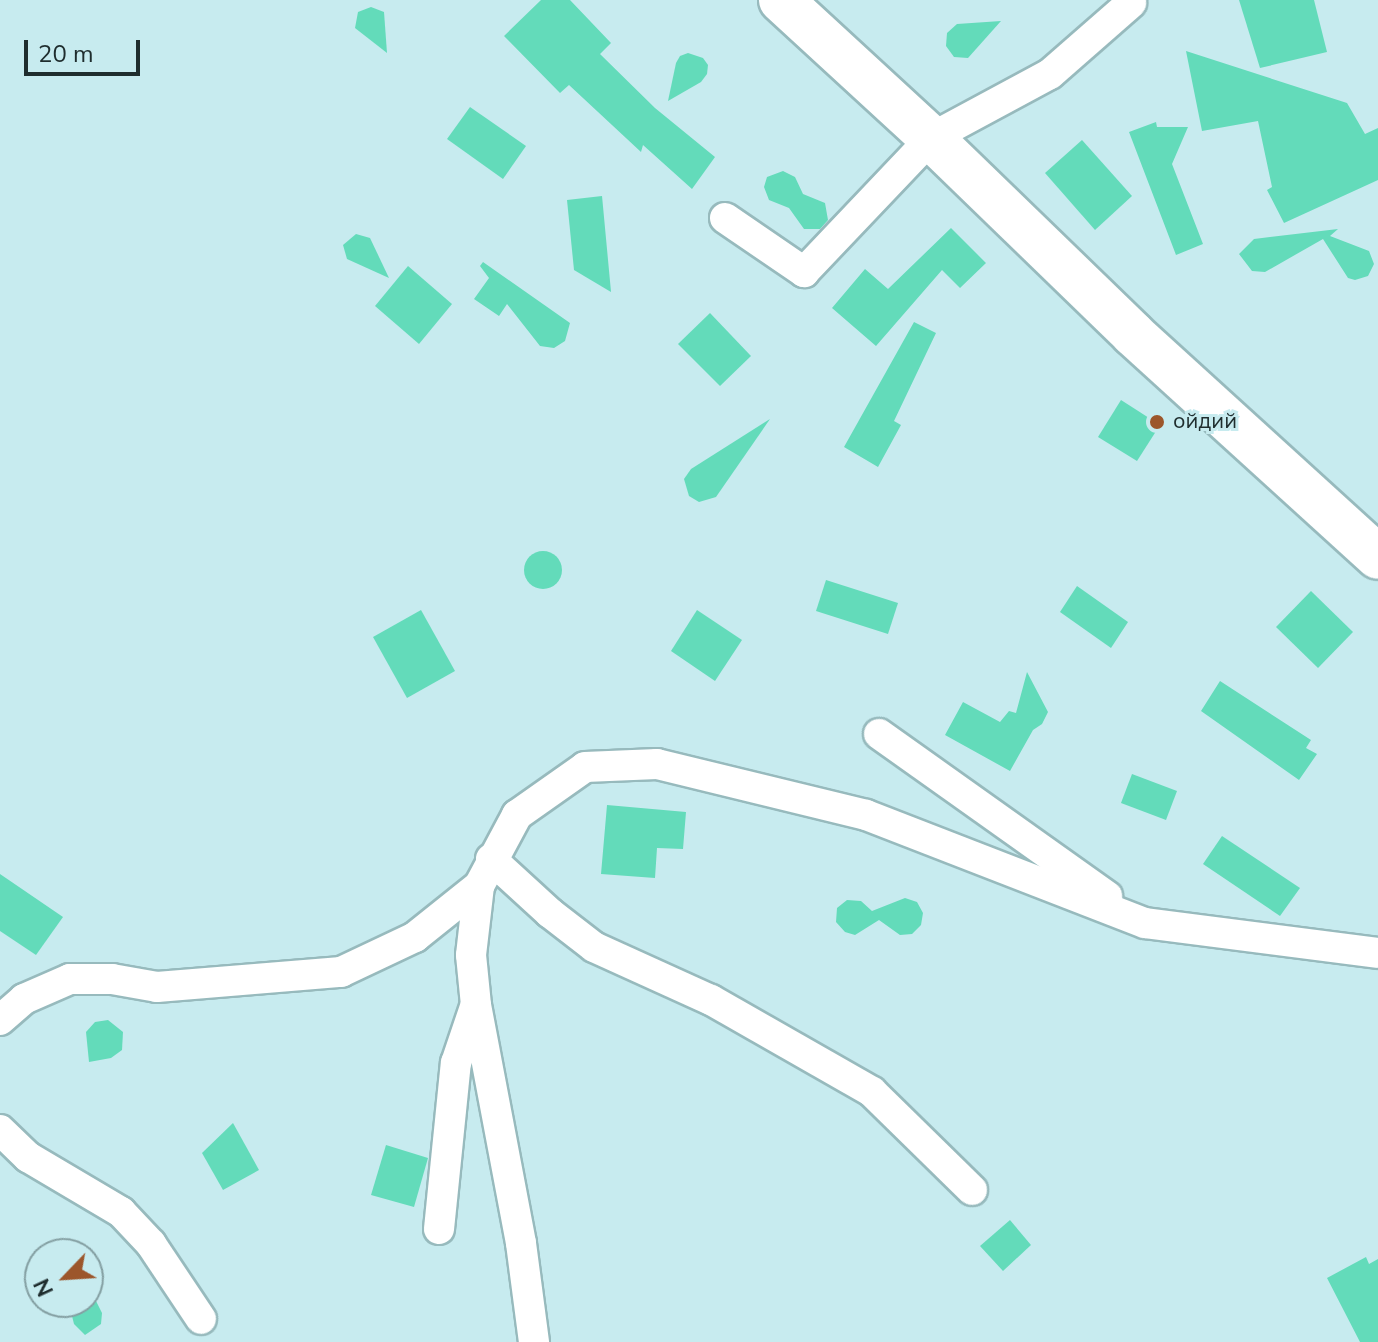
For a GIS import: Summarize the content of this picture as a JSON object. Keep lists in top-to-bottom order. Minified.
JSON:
{"places":["ойдий"],"scale_bar":"20 m","north":"bottom left"}
